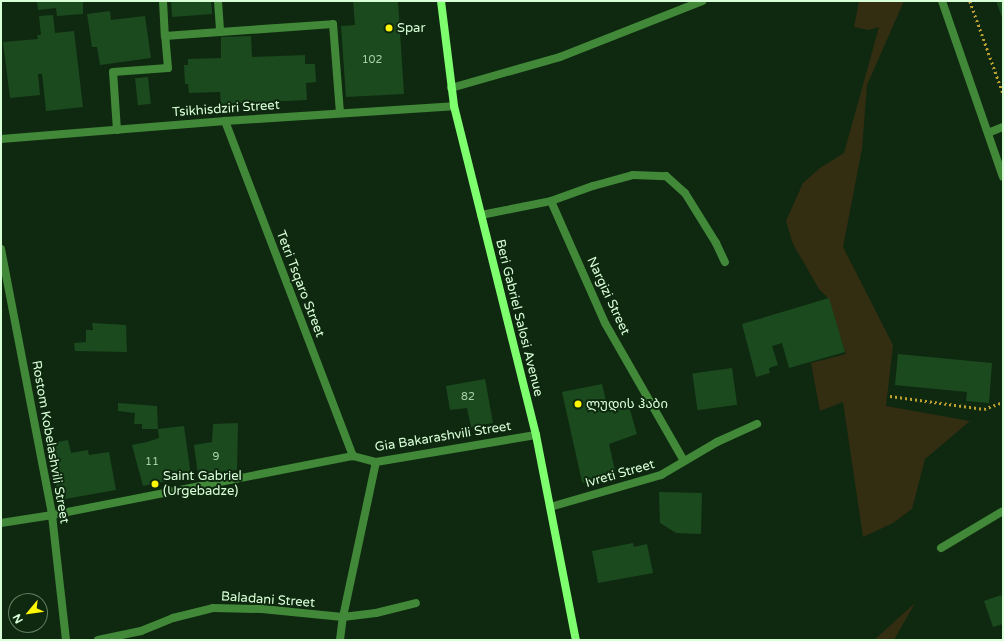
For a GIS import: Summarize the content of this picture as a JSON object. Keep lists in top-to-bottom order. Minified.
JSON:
{"streets":{"main road":["Beri Gabriel Salosi Avenue"],"street":["Tsikhisdziri Street","Tetri Tsqaro Street","Nargizi Street","Gia Bakarashvili Street","Rostom Kobelashvili Street","Ivreti Street","Baladani Street"]},"crossings":[["Tsikhisdziri Street","Tetri Tsqaro Street"],["Tsikhisdziri Street","Beri Gabriel Salosi Avenue"],["Tetri Tsqaro Street","Gia Bakarashvili Street"],["Nargizi Street","Ivreti Street"],["Beri Gabriel Salosi Avenue","Gia Bakarashvili Street"],["Beri Gabriel Salosi Avenue","Ivreti Street"],["Gia Bakarashvili Street","Rostom Kobelashvili Street"]],"places":["Spar","ლუდის ჰაბი","Saint Gabriel (Urgebadze)"],"house_numbers":["102","82","9","11"],"north":"bottom left"}
